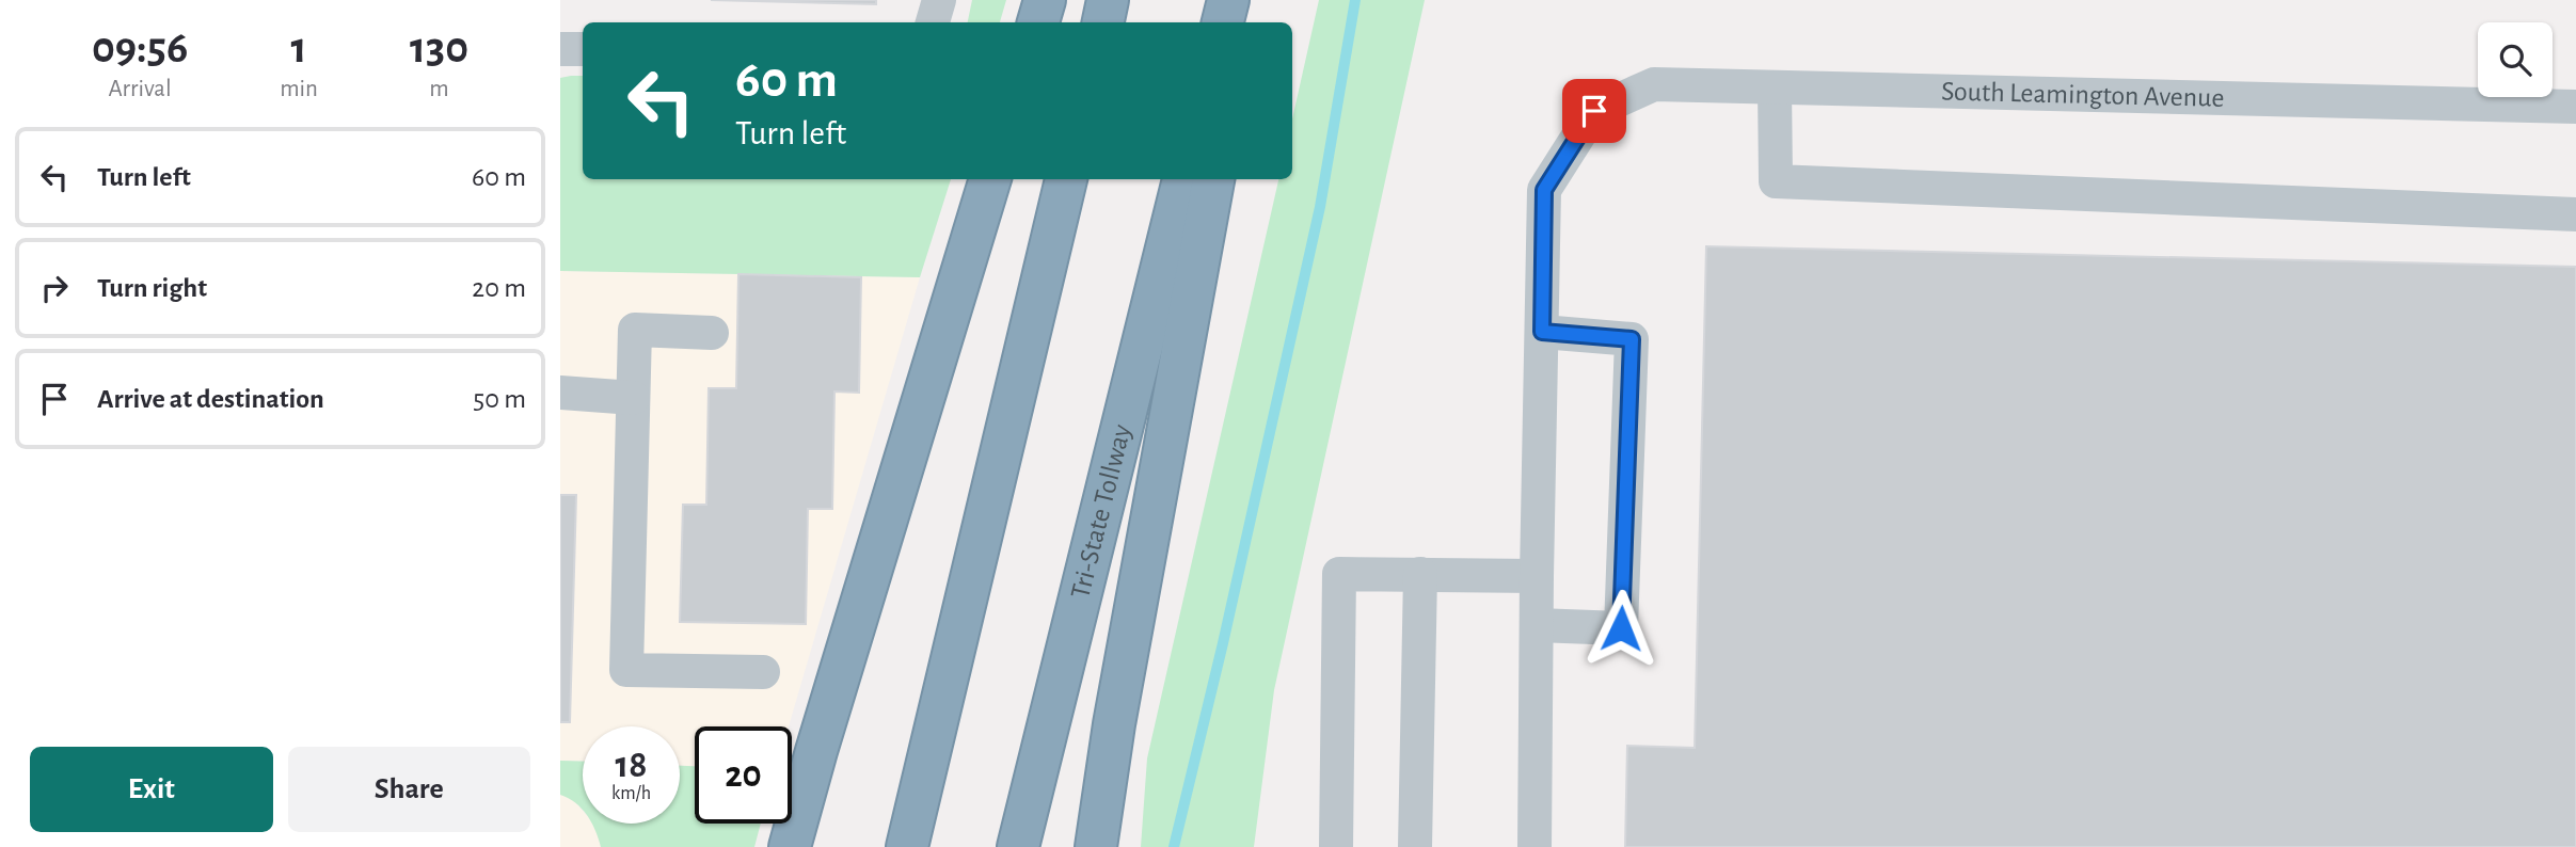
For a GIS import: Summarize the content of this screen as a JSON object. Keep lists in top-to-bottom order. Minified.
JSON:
{"streets":{"highway":["Tri-State Tollway"],"street":["South Leamington Avenue"]},"page":{"eta":["09:56","Arrival","1","min","130","m"],"turn":["60 m","Turn left"],"list":[{"name":"Turn left","value":"60 m"},{"name":"Turn right","value":"20 m"},{"name":"Arrive at destination","value":"50 m"}],"speed":"18 km/h","limit":"20","buttons":["Exit","Share"]}}
